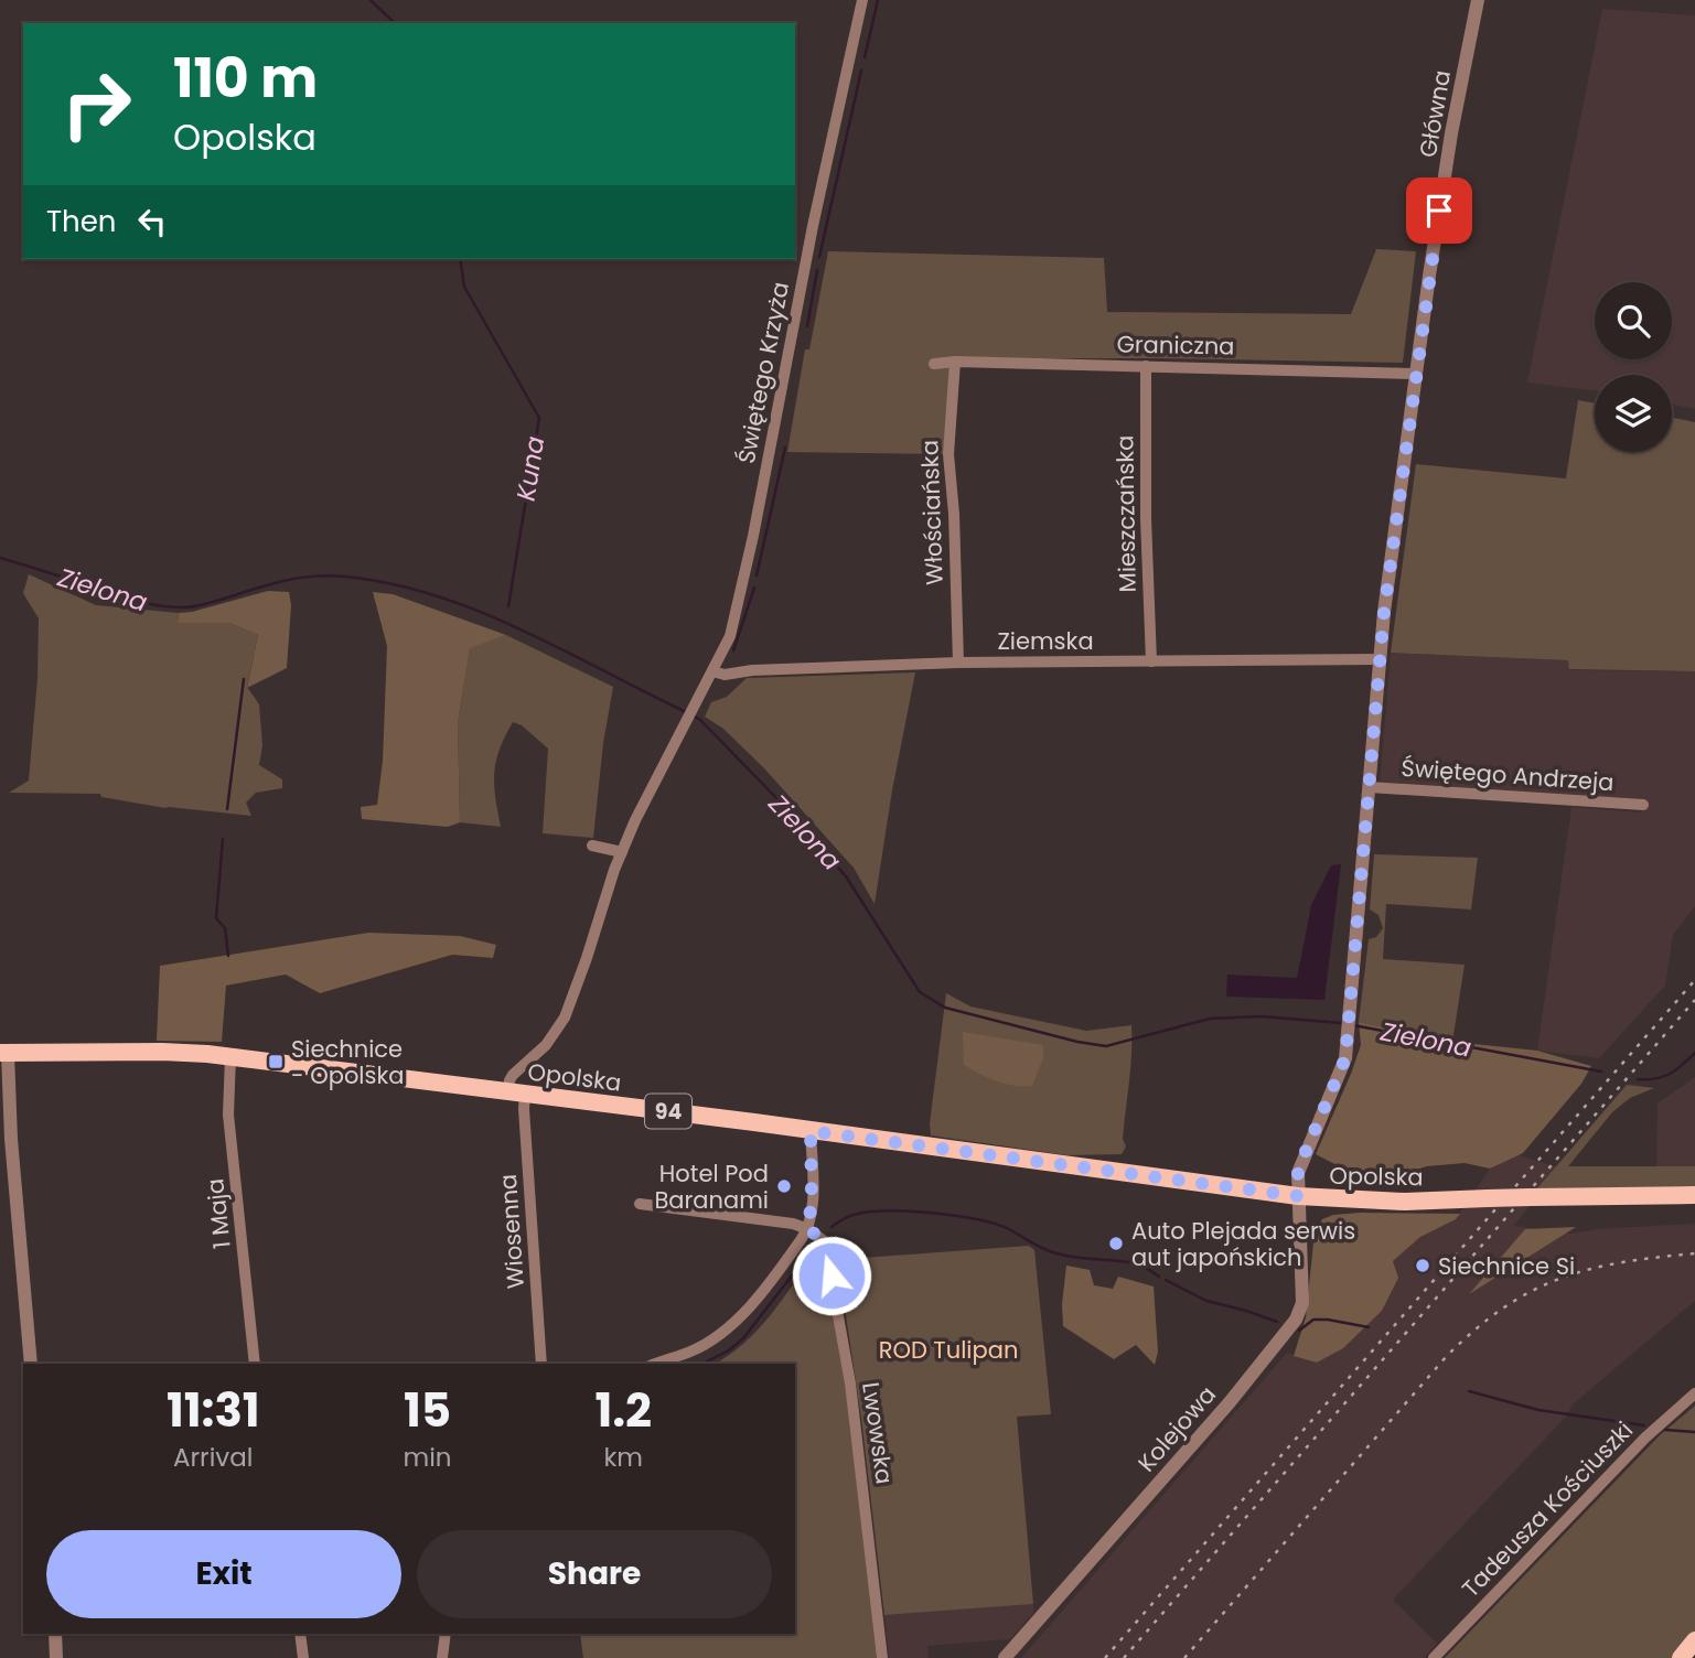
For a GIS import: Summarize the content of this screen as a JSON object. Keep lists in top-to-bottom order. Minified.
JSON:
{"streets":{"main road":["Opolska","94"],"street":["Główna","Graniczna","Świętego Krzyża","Włościańska","Mieszczańska","Ziemska","Świętego Andrzeja","1 Maja","Wiosenna","Kolejowa","Lwowska","Tadeusza Kościuszki"]},"crossings":[["Główna","Graniczna"],["Główna","Ziemska"],["Główna","Świętego Andrzeja"],["Główna","Kolejowa"],["Graniczna","Włościańska"],["Graniczna","Mieszczańska"],["Świętego Krzyża","Ziemska"],["Włościańska","Ziemska"],["Mieszczańska","Ziemska"],["Świętego Andrzeja","Kolejowa"],["Opolska","1 Maja"],["Opolska","Wiosenna"],["Opolska","Kolejowa"]],"water":["Kuna","Zielona"],"parks":["ROD Tulipan"],"places":{"transit":["Siechnice - Opolska"],"other":["Hotel Pod Baranami","Auto Plejada serwis aut japońskich","Siechnice Si"]},"page":{"turn":["110 m","Opolska"],"then":"Then","eta":["11:31","Arrival","15","min","1.2","km"],"buttons":["Exit","Share"]}}
